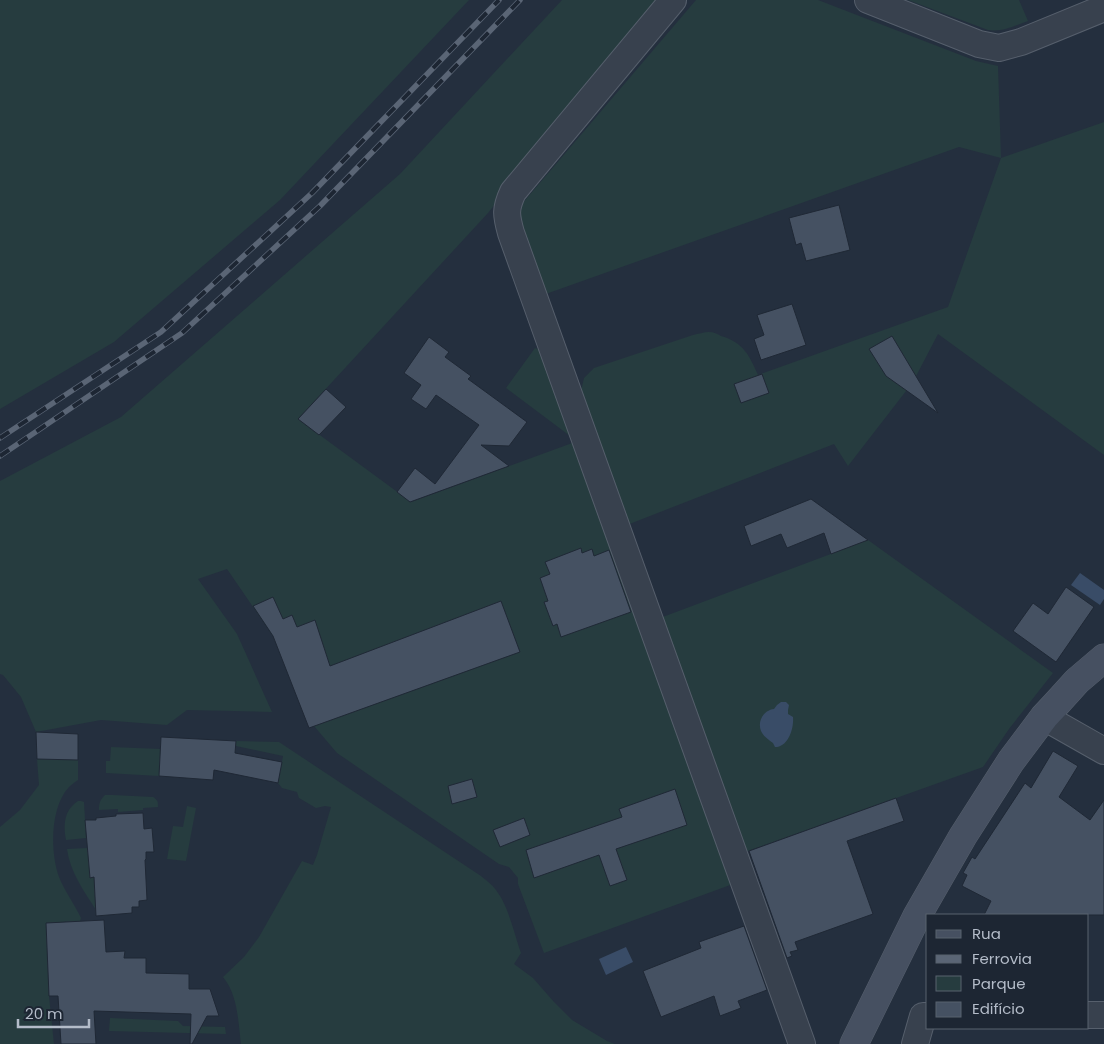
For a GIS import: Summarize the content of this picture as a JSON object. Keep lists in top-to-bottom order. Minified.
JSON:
{"legend":["Rua","Ferrovia","Parque","Edifício"],"scale_bar":"20 m"}
